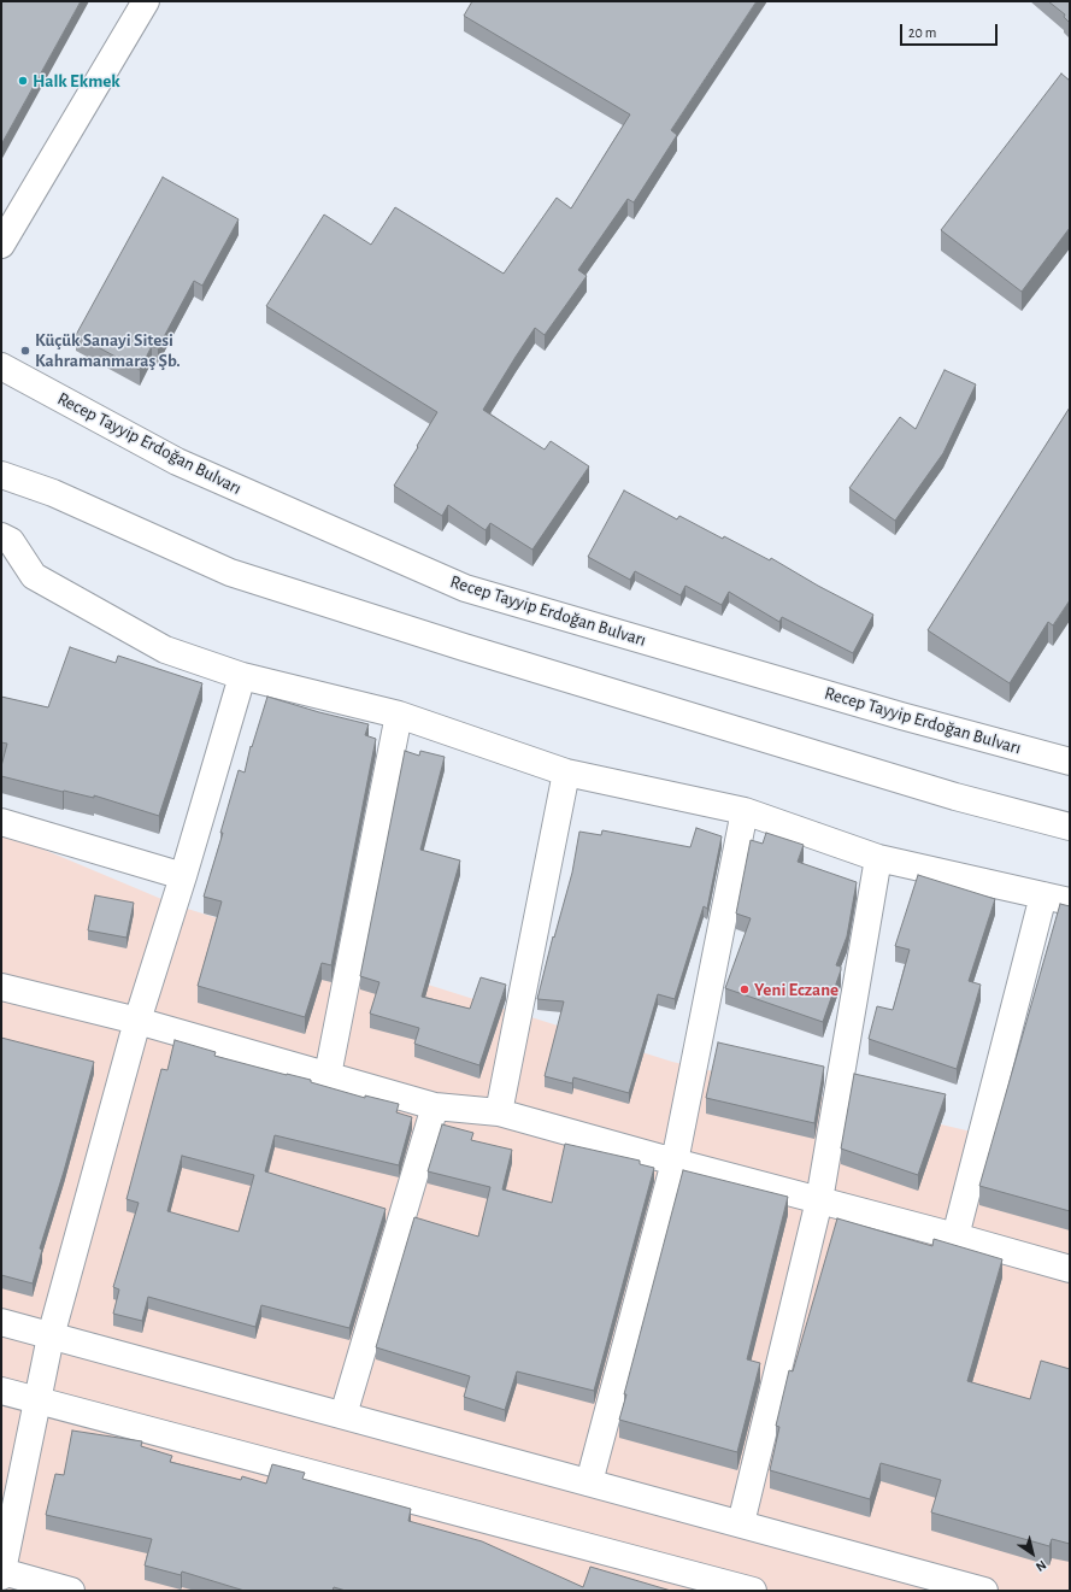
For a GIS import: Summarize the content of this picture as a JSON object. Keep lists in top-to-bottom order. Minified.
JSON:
{"streets":{"street":["Recep Tayyip Erdoğan Bulvarı"]},"places":["Halk Ekmek","Küçük Sanayi Sitesi Kahramanmaraş Şb.","Yeni Eczane"],"scale_bar":"20 m","north":"bottom right"}
